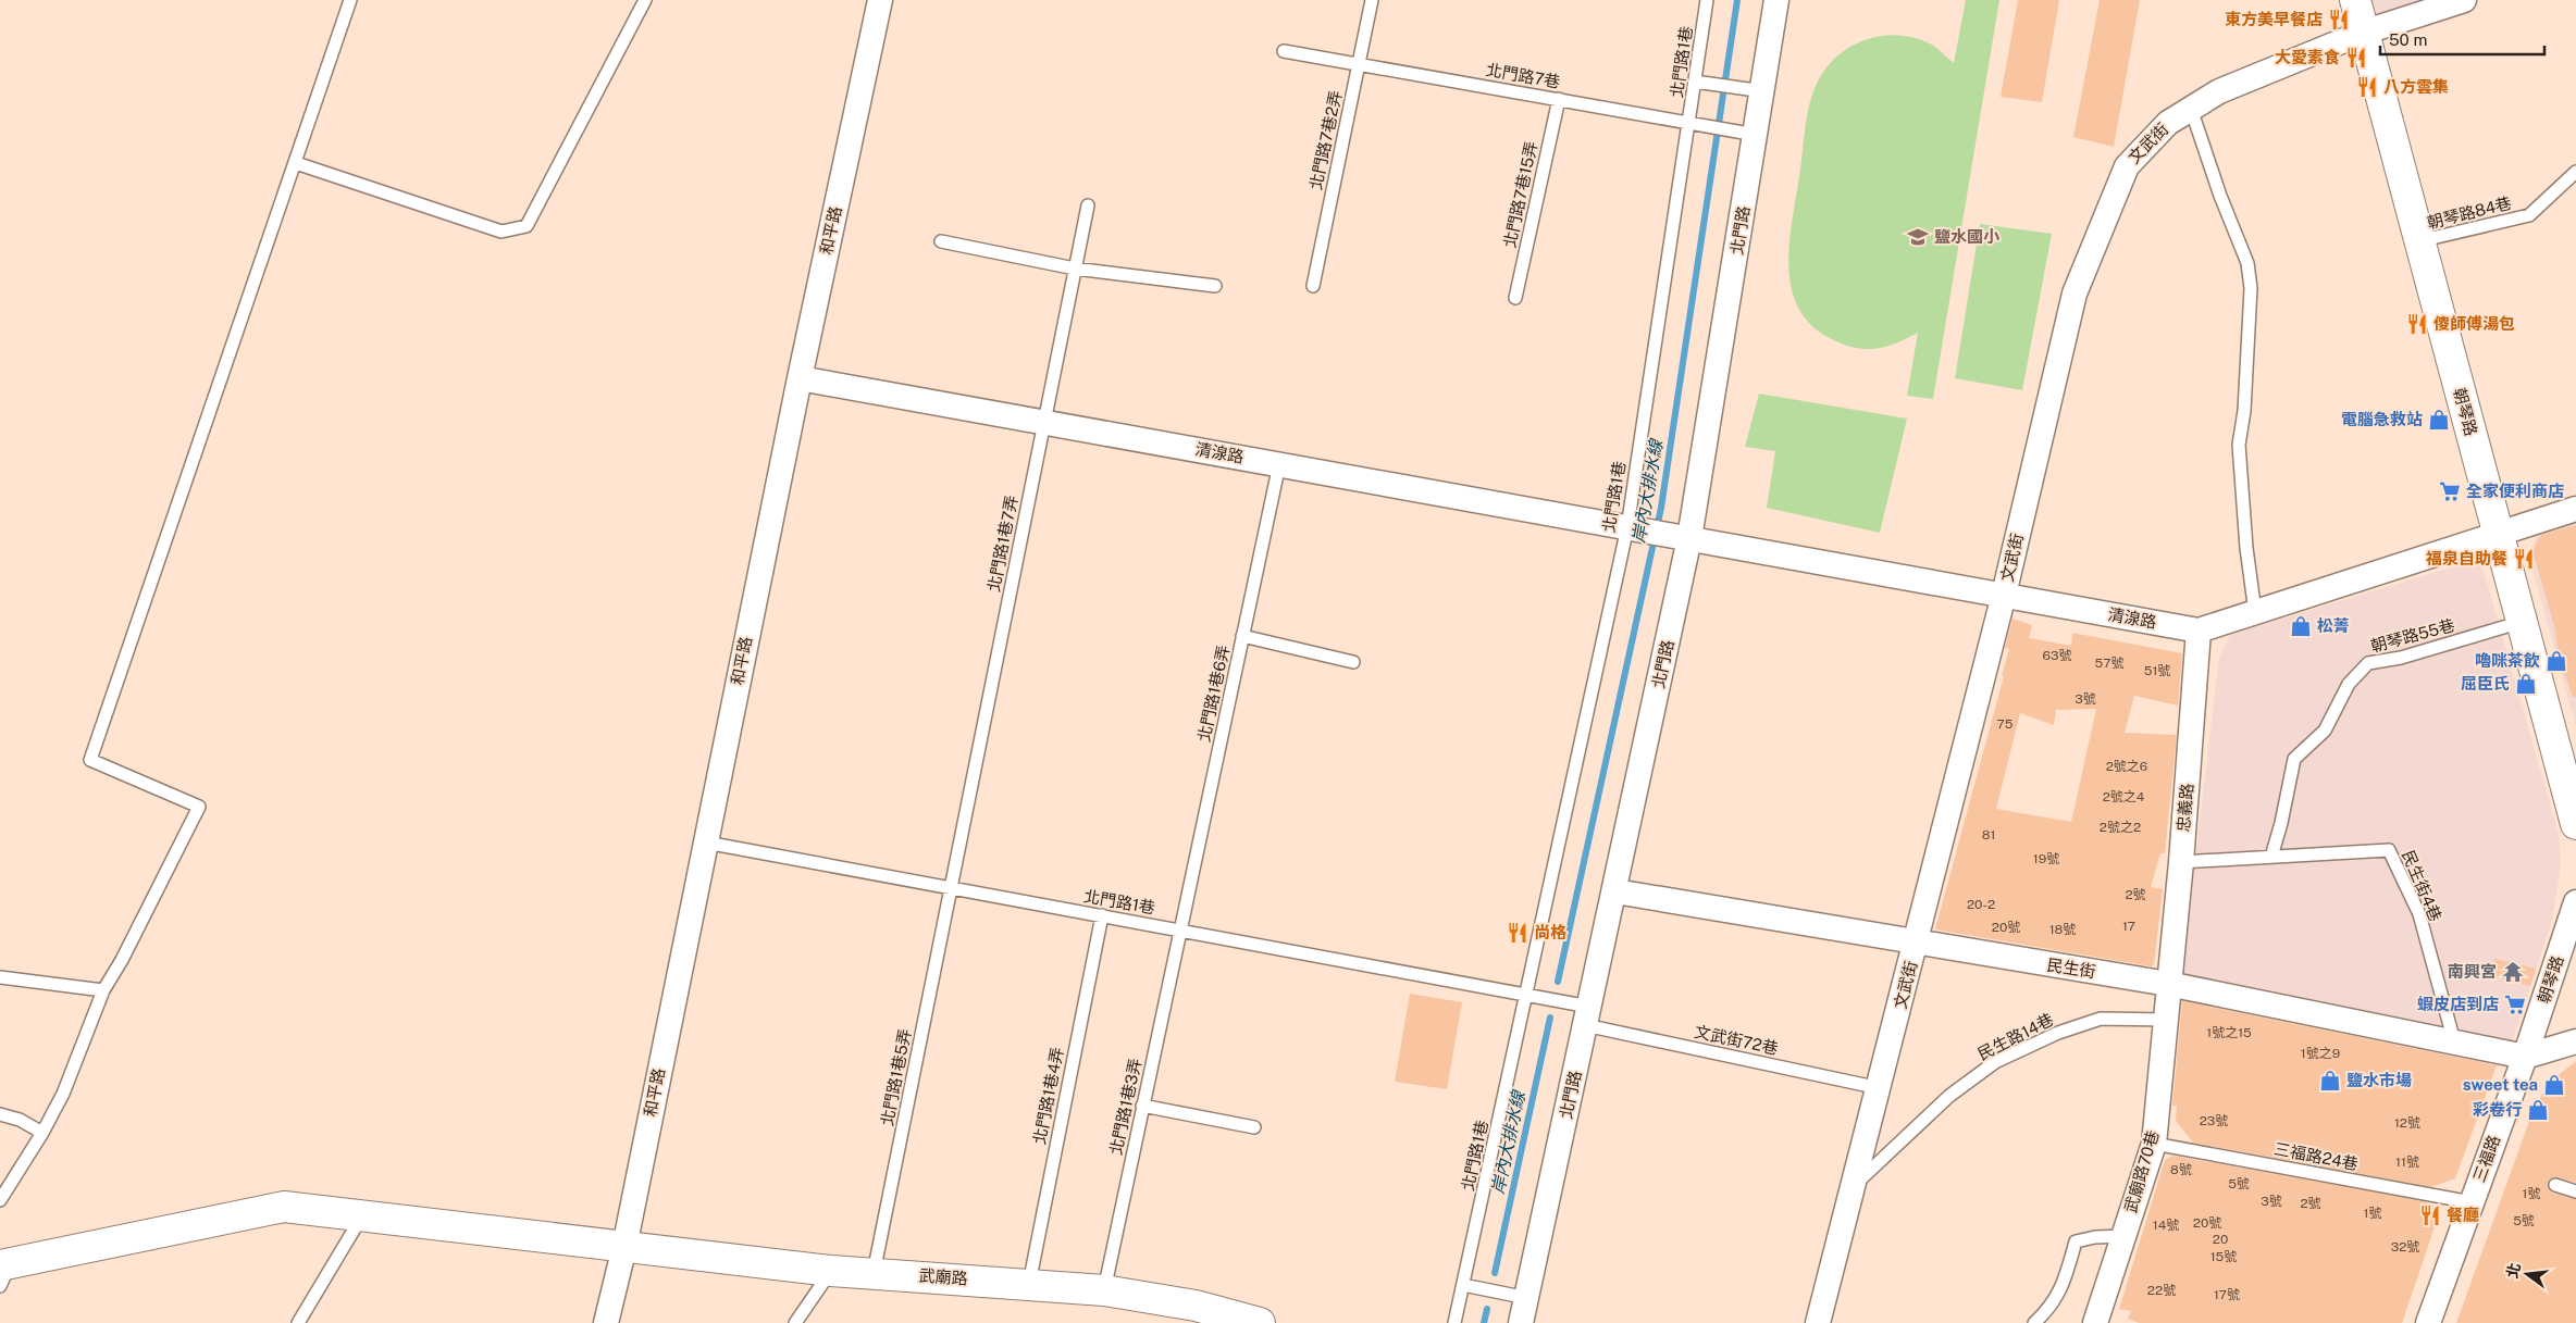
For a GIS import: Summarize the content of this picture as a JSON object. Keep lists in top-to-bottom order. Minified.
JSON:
{"streets":{"street":["文武街","和平路","北門路","朝琴路","清湶路","忠義路","民生街","三福路","武廟路70巷","武廟路"],"lane":["北門路1巷","北門路7巷","北門路7巷2弄","北門路7巷15弄","朝琴路84巷","北門路1巷7弄","朝琴路55巷","北門路1巷6弄","民生街4巷","民生路14巷","文武街72巷","北門路1巷5弄","北門路1巷4弄","北門路1巷3弄","三福路24巷"]},"crossings":[["北門路1巷","北門路7巷"],["北門路1巷","和平路"],["北門路1巷","北門路"],["北門路1巷","清湶路"],["北門路1巷","北門路1巷7弄"],["北門路1巷","北門路1巷6弄"],["北門路1巷","文武街72巷"],["北門路1巷","北門路1巷5弄"],["北門路1巷","北門路1巷4弄"],["北門路1巷","北門路1巷3弄"],["北門路7巷","北門路7巷2弄"],["北門路7巷","北門路7巷15弄"],["北門路7巷","北門路"],["文武街","朝琴路"],["文武街","清湶路"],["文武街","民生街"],["文武街","民生路14巷"],["文武街","文武街72巷"],["朝琴路84巷","朝琴路"],["和平路","清湶路"],["和平路","武廟路"],["北門路","清湶路"],["北門路","民生街"],["北門路","文武街72巷"],["朝琴路","清湶路"],["朝琴路","朝琴路55巷"],["朝琴路","民生街"],["朝琴路","三福路"],["清湶路","北門路1巷7弄"],["清湶路","北門路1巷6弄"],["清湶路","忠義路"],["北門路1巷7弄","北門路1巷5弄"],["朝琴路55巷","民生街4巷"],["北門路1巷6弄","北門路1巷3弄"],["忠義路","民生街4巷"],["忠義路","民生街"],["忠義路","武廟路70巷"],["民生街4巷","民生街"],["民生街","三福路"],["民生街","武廟路70巷"],["民生路14巷","武廟路70巷"],["北門路1巷5弄","武廟路"],["北門路1巷4弄","武廟路"],["北門路1巷3弄","武廟路"],["三福路24巷","三福路"],["三福路24巷","武廟路70巷"]],"water":["岸內大排水線"],"places":{"restaurant":["東方美早餐店","大愛素食","八方雲集","傻師傅湯包","福泉自助餐","尚格","餐廳"],"school or university":["鹽水國小"],"shop":["電腦急救站","松菁","嚕咪茶飲","屈臣氏","鹽水市場","sweet tea","彩卷行"],"supermarket":["全家便利商店","蝦皮店到店"],"temple":["南興宮"]},"house_numbers":["63號","57號","51號","3號","75","2號之6","2號之4","2號之2","81","19號","2號","20-2","17","20號","18號","1號之15","1號之9","23號","12號","11號","8號","5號","1號","3號","2號","1號","5號","20號","14號","20","32號","15號","22號","17號"],"scale_bar":"50 m","north":"left"}
